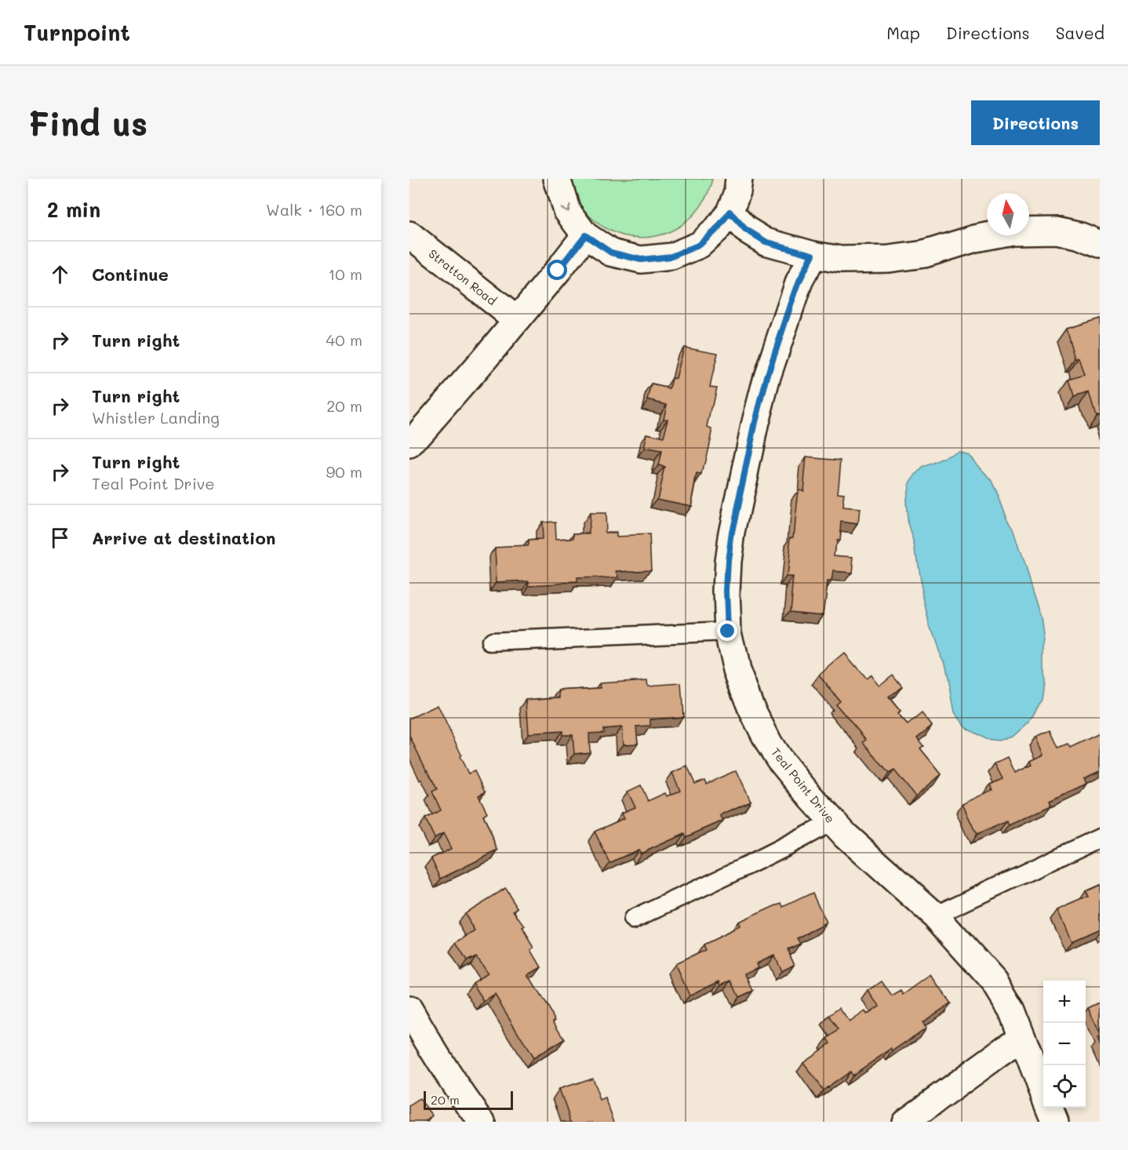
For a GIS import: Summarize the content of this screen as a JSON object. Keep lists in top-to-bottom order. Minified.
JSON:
{"streets":{"street":["Stratton Road","Teal Point Drive"]},"scale_bar":"20 m","north":"top","page":{"header":"Turnpoint","nav":["Map","Directions","Saved"],"buttons":"Directions","title":"Find us","heading":["2 min","Walk · 160 m"],"list":[["Continue","10 m"],["Turn right","40 m"],["Turn right","Whistler Landing","20 m"],["Turn right","Teal Point Drive","90 m"],"Arrive at destination"],"map_buttons":["+","−"],"scale":"20 m"}}
